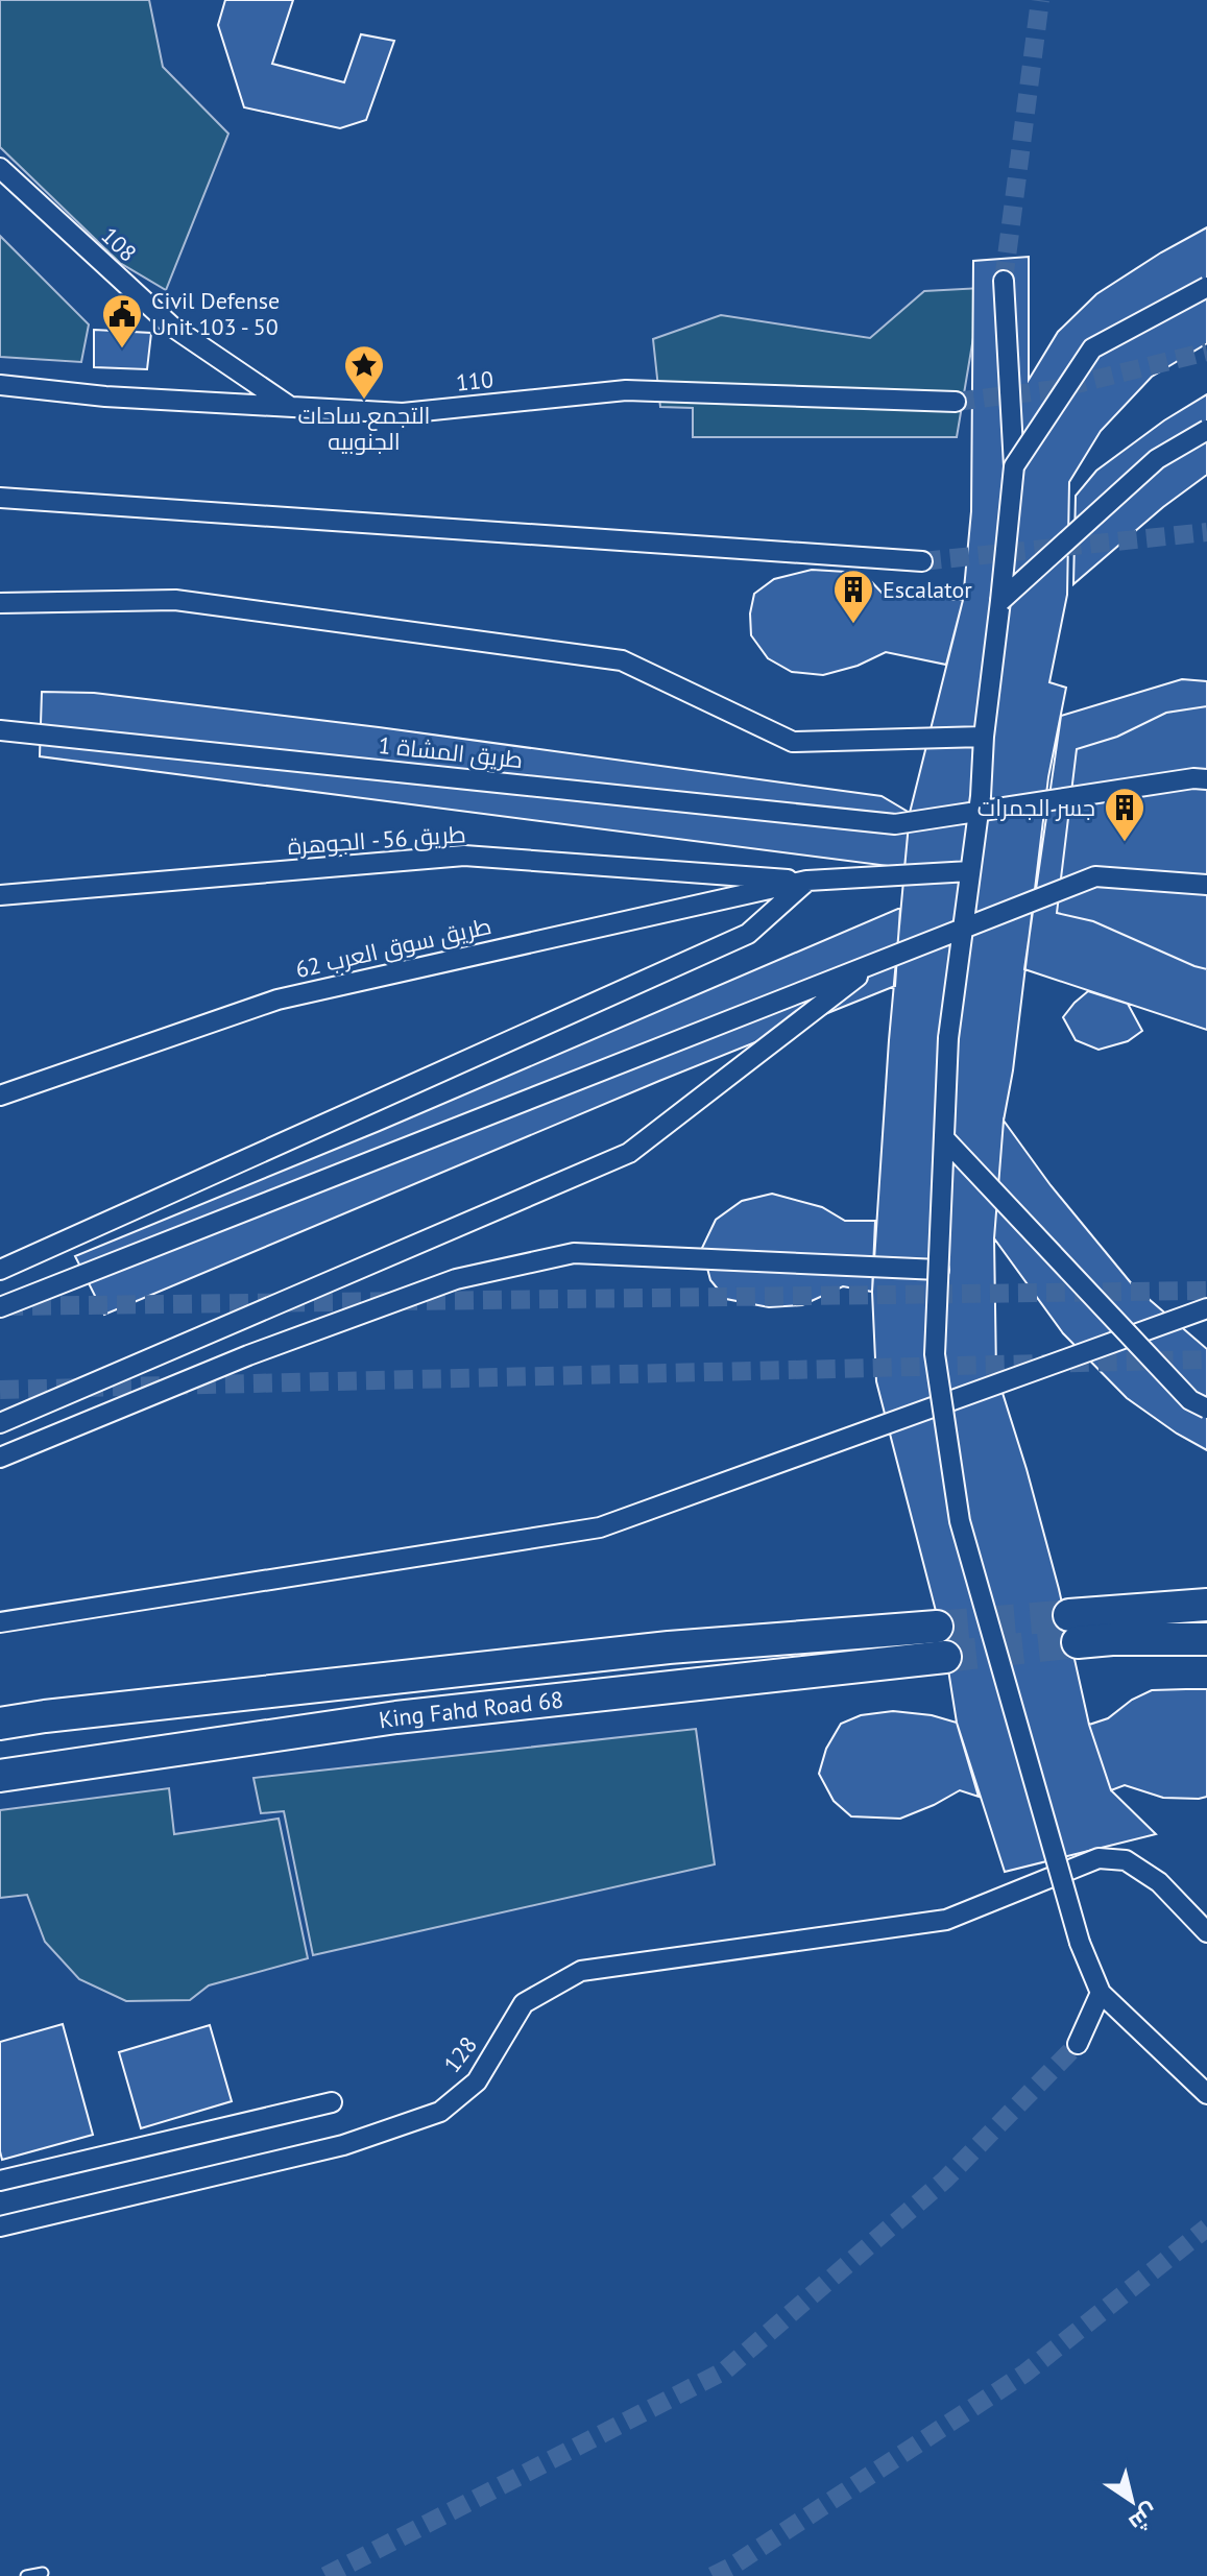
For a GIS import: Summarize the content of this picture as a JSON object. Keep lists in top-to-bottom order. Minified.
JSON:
{"streets":{"main road":["King Fahd Road 68"],"street":["108","110","طريق المشاة 1","طريق 56 - الجوهرة","طريق سوق العرب 62","128"]},"crossings":[["108","110"],["طريق 56 - الجوهرة","طريق سوق العرب 62"]],"places":{"public building":["Civil Defense Unit 103 - 50"],"place":["التجمع ساحات الجنوبيه"],"building":["Escalator","جسر الجمرات"]},"north":"bottom right"}
